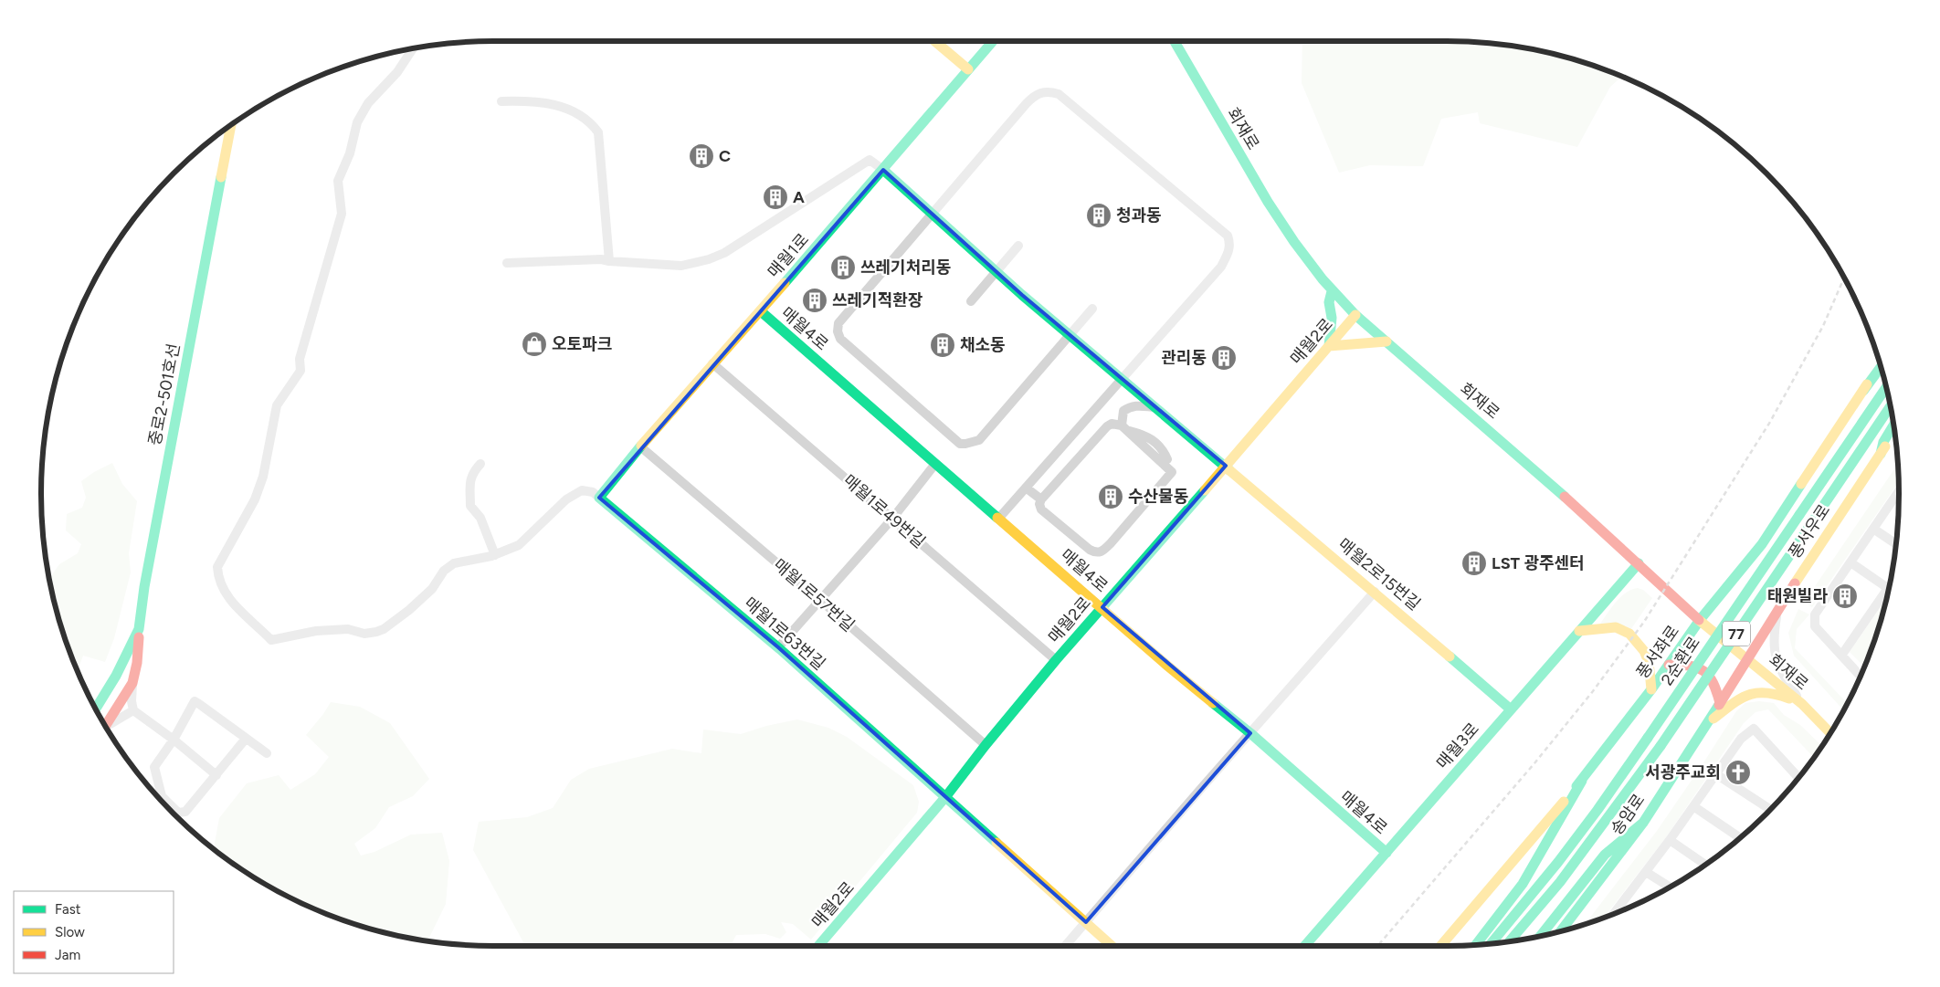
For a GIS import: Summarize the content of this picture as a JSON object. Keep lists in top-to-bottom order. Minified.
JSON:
{"streets":{"main road":["회재로","매월1로","매월4로","매월2로","중로2-501호선","풍서우로","매월2로15번길","매월1로63번길","77","풍서좌로","2순환로","매월3로","송암로"],"street":["매월1로49번길","매월1로57번길"]},"crossings":[["회재로","매월2로"],["회재로","풍서우로"],["회재로","풍서좌로"],["회재로","매월3로"],["회재로","송암로"],["매월1로","매월4로"],["매월1로","매월1로49번길"],["매월1로","매월2로15번길"],["매월1로","매월1로57번길"],["매월1로","매월1로63번길"],["매월4로","매월2로"],["매월4로","매월3로"],["매월2로","매월1로49번길"],["매월2로","매월2로15번길"],["매월2로","매월1로57번길"],["매월2로","매월1로63번길"],["풍서우로","송암로"],["매월2로15번길","매월3로"]],"places":{"building":["C","A","청과동","쓰레기처리동","쓰레기적환장","채소동","관리동","수산물동","LST 광주센터","태원빌라"],"shop":["오토파크"],"church":["서광주교회"]},"legend":["Fast","Slow","Jam"]}
